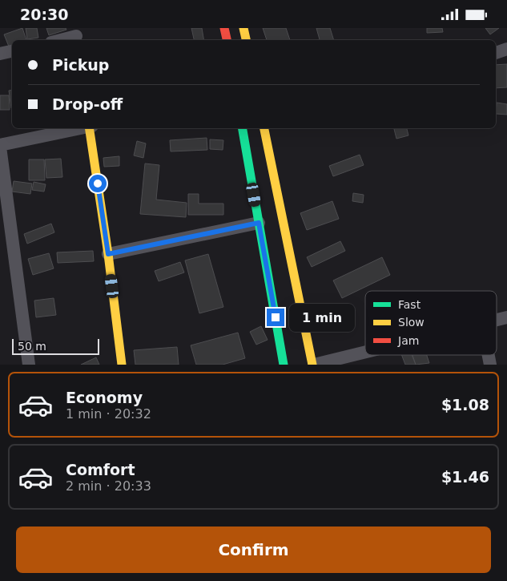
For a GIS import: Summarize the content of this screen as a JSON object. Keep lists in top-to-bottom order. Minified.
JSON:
{"legend":["Fast","Slow","Jam"],"scale_bar":"50 m","page":{"status":"20:30","banner":["Pickup","Drop-off"],"bubble":"1 min","scale":"50 m","list":[{"name":"Economy","note":"1 min · 20:32","value":"$1.08"},{"name":"Comfort","note":"2 min · 20:33","value":"$1.46"}],"buttons":"Confirm"}}
